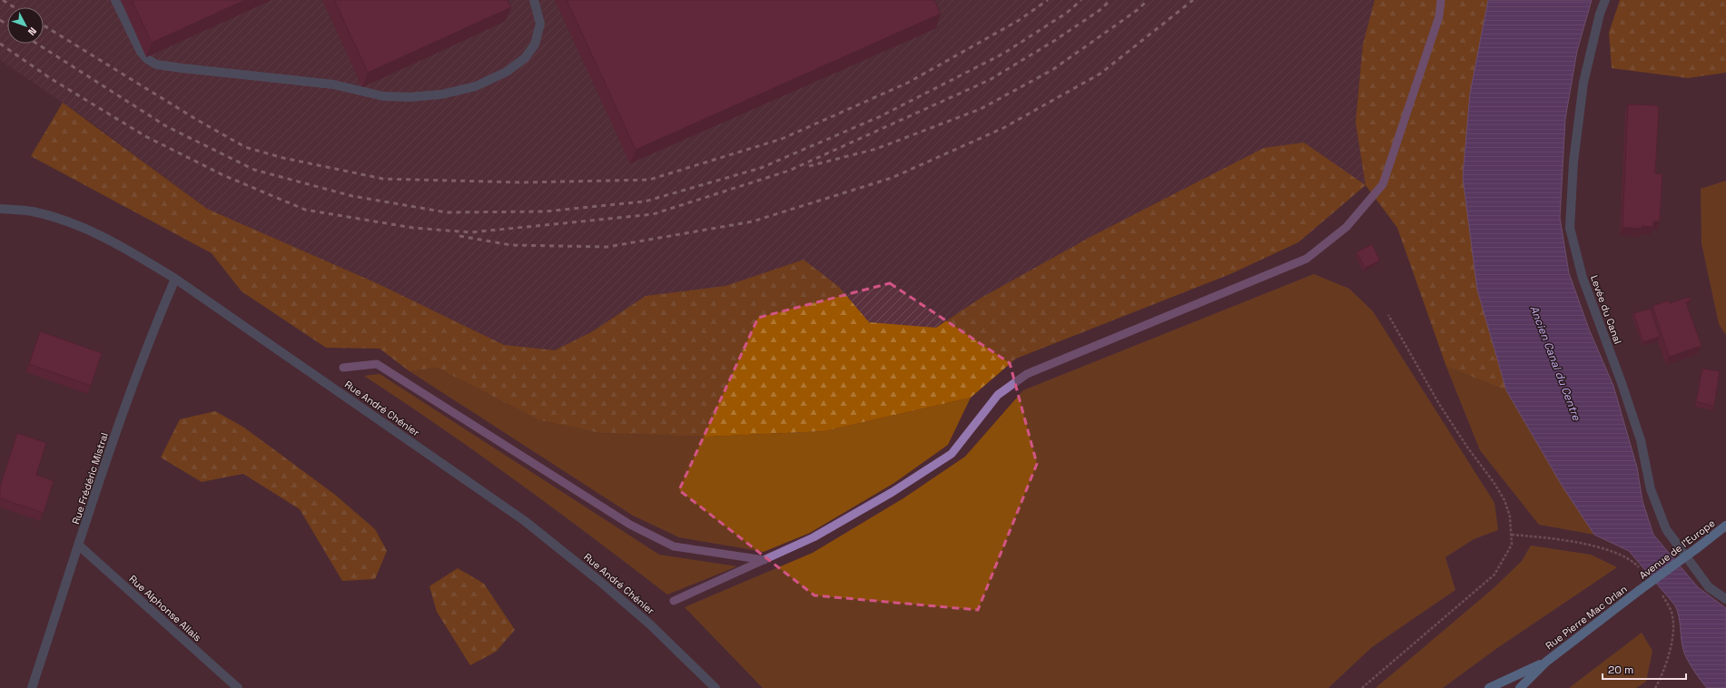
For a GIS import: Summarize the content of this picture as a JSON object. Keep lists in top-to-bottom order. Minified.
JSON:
{"streets":{"main road":["Avenue de l'Europe","Rue Pierre Mac Orlan"],"street":["Levée du Canal","Rue André Chénier","Rue Frédéric Mistral","Rue Alphonse Allais"]},"crossings":[["Rue André Chénier","Rue Frédéric Mistral"],["Rue Frédéric Mistral","Rue Alphonse Allais"],["Avenue de l'Europe","Rue Pierre Mac Orlan"]],"water":["Ancien Canal du Centre"],"scale_bar":"20 m","north":"bottom right"}
